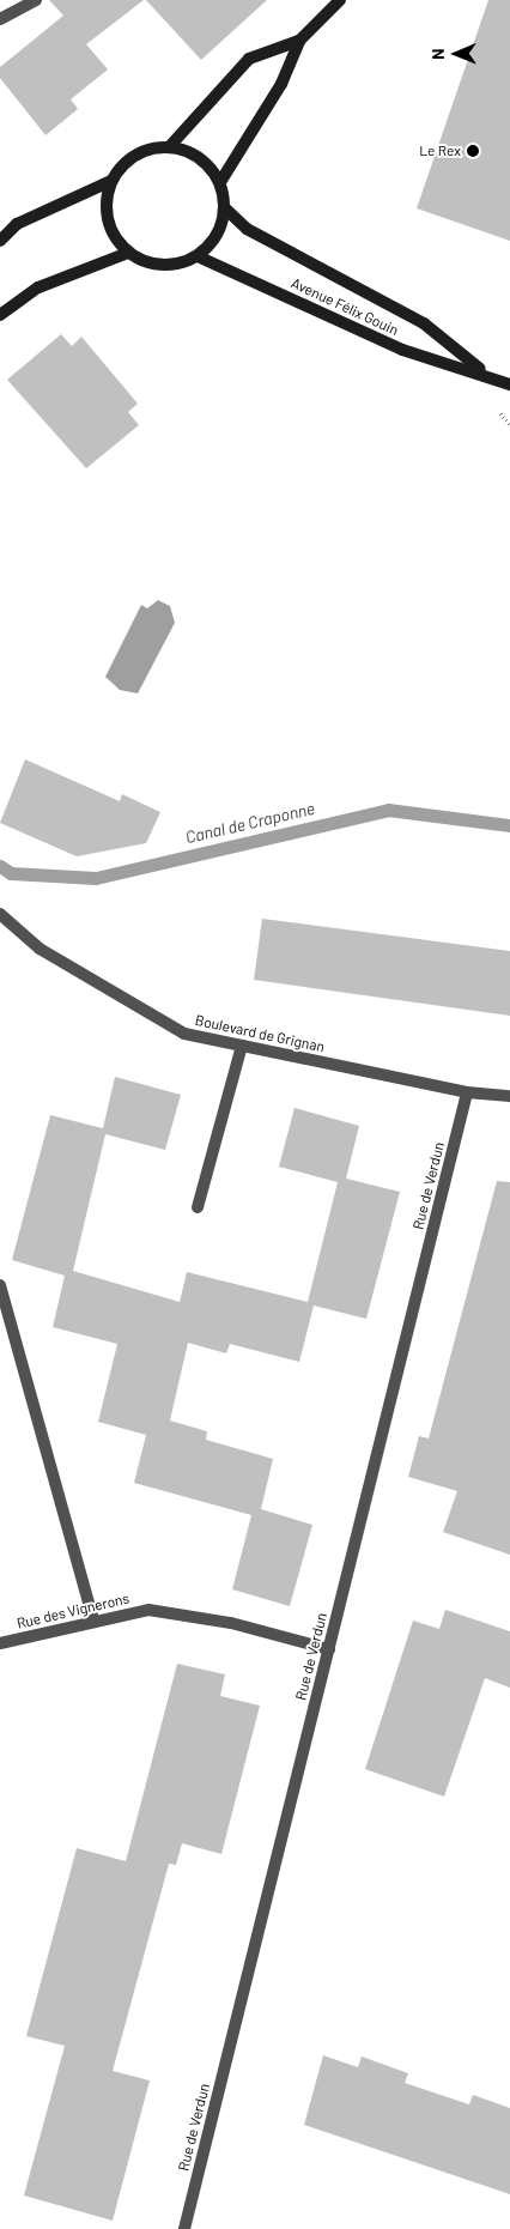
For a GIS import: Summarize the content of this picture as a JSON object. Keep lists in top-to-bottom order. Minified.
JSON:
{"streets":{"main road":["Avenue Félix Gouin"],"street":["Boulevard de Grignan","Rue de Verdun","Rue des Vignerons"]},"crossings":[["Boulevard de Grignan","Rue de Verdun"],["Rue de Verdun","Rue des Vignerons"]],"water":["Canal de Craponne"],"places":["Le Rex"],"north":"left"}
